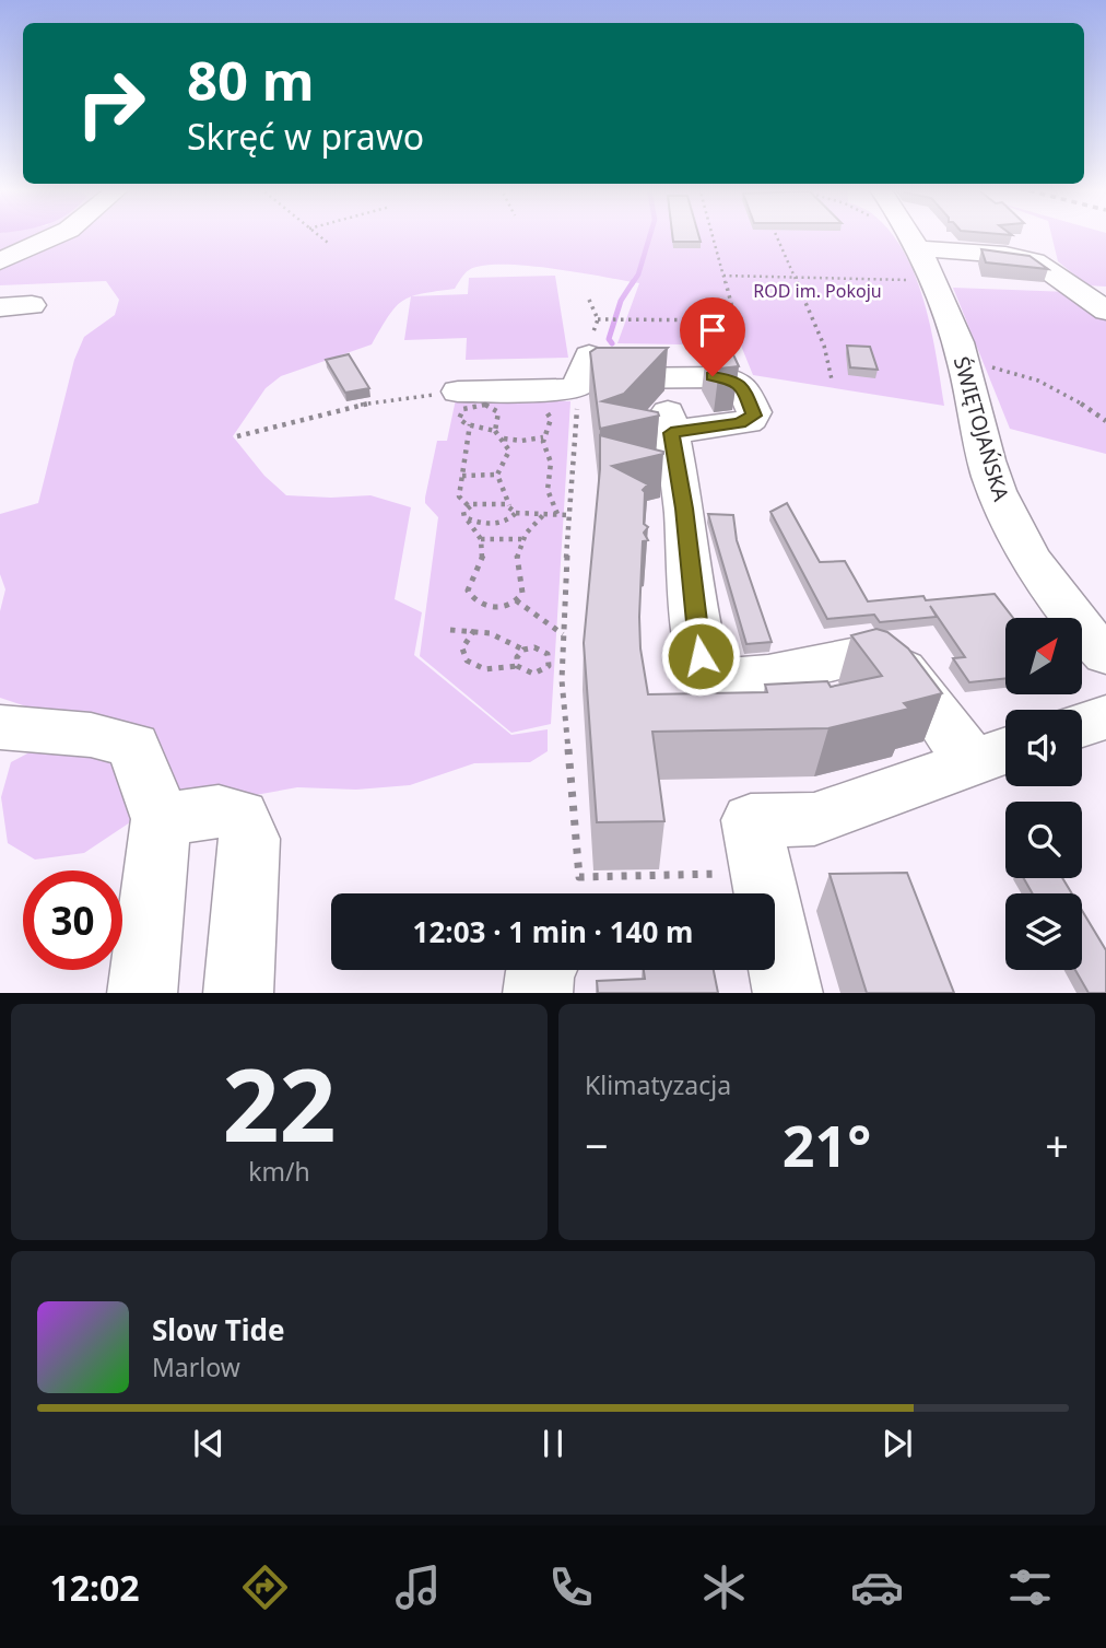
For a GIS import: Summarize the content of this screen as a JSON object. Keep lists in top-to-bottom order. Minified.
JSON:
{"streets":{"street":["ŚWIĘTOJAŃSKA"]},"parks":["ROD im. Pokoju"],"north":"top right","page":{"turn":["80 m","Skręć w prawo"],"limit":"30","trip":"12:03 · 1 min · 140 m","tile":[["22","km/h"],"Klimatyzacja"],"heat":["−","21°","+"],"song":["Slow Tide","Marlow"],"tabs":"12:02"}}
